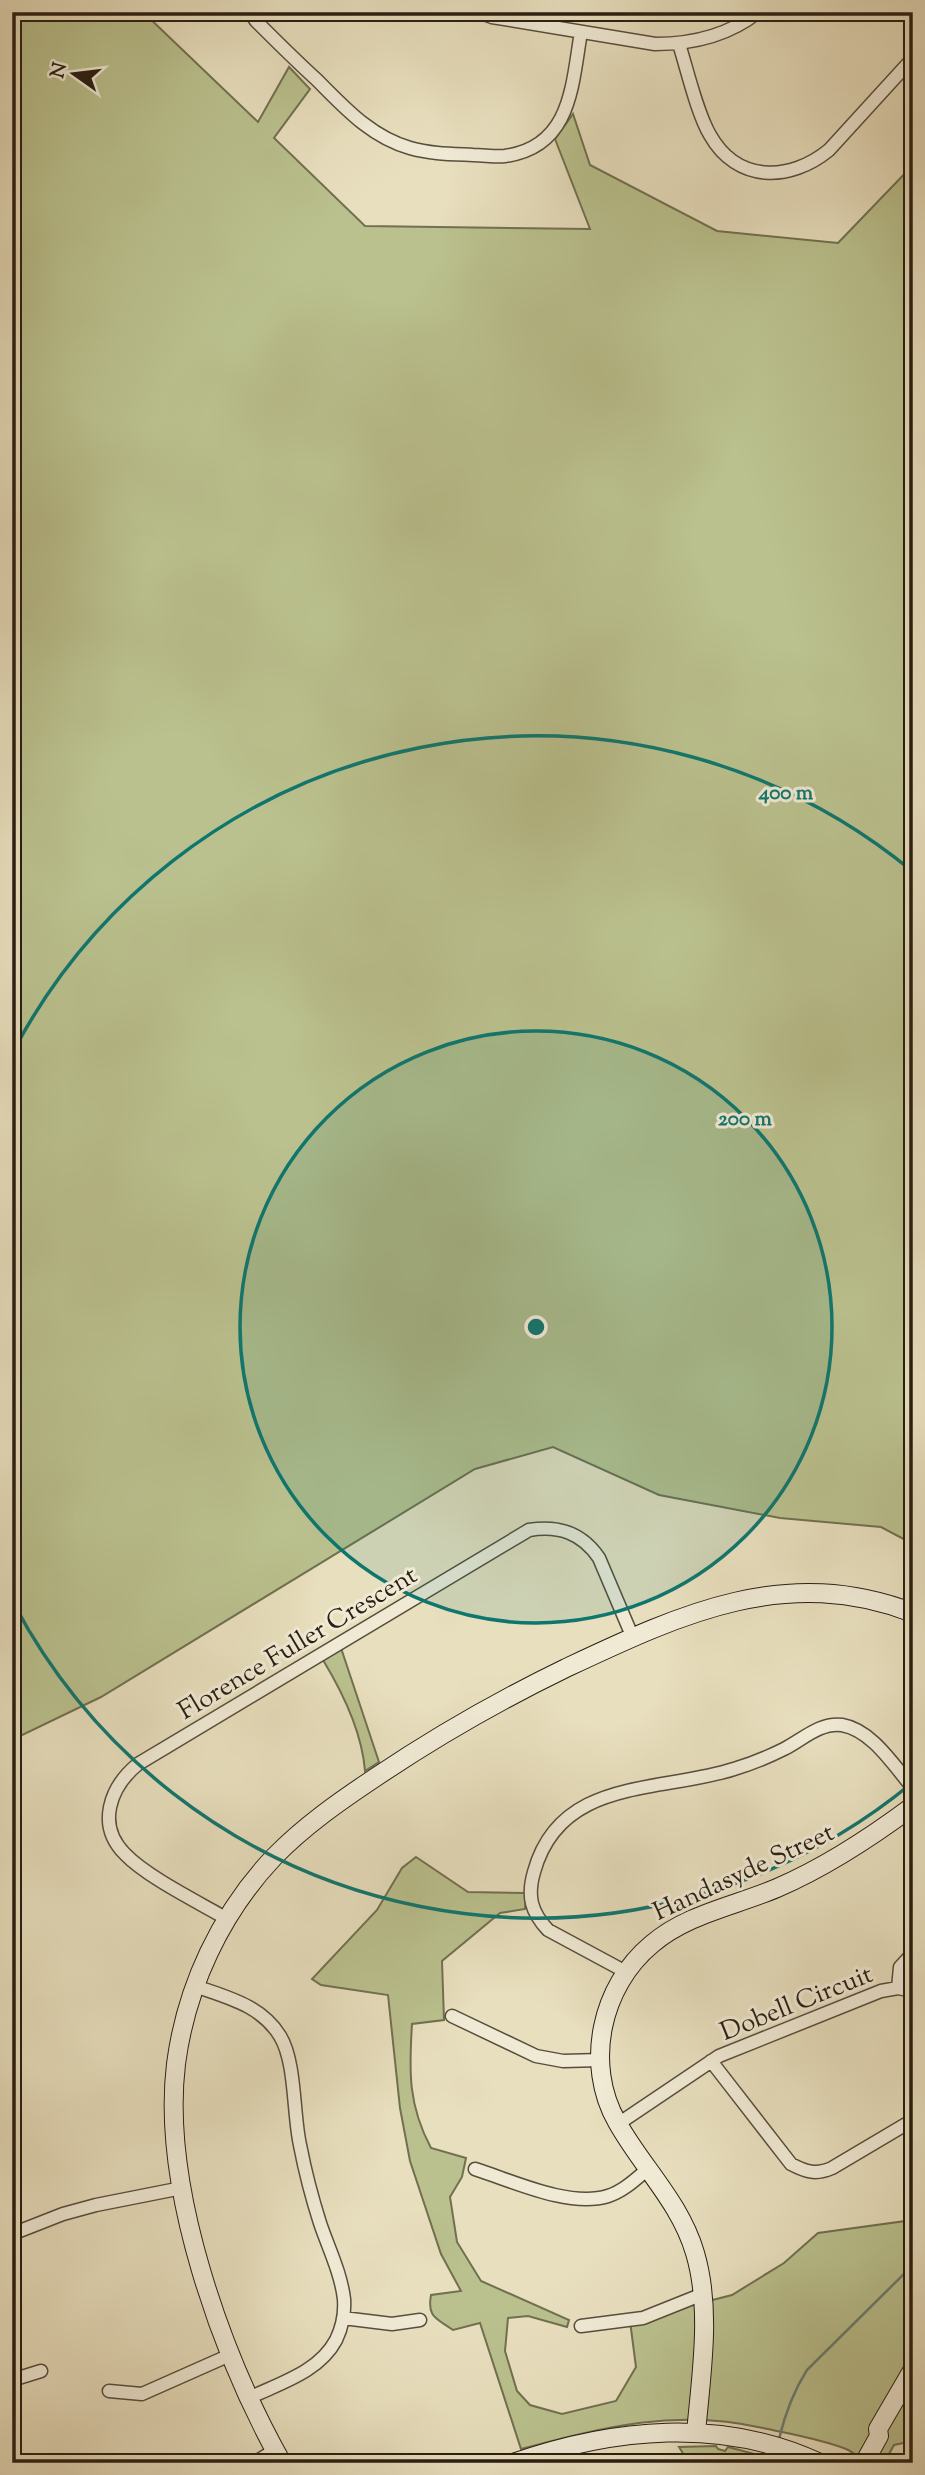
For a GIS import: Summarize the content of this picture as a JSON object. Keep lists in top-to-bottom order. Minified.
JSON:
{"streets":{"street":["Florence Fuller Crescent","Handasyde Street","Dobell Circuit"]},"crossings":[["Handasyde Street","Dobell Circuit"]],"north":"left","rings":["400 m","200 m"]}
